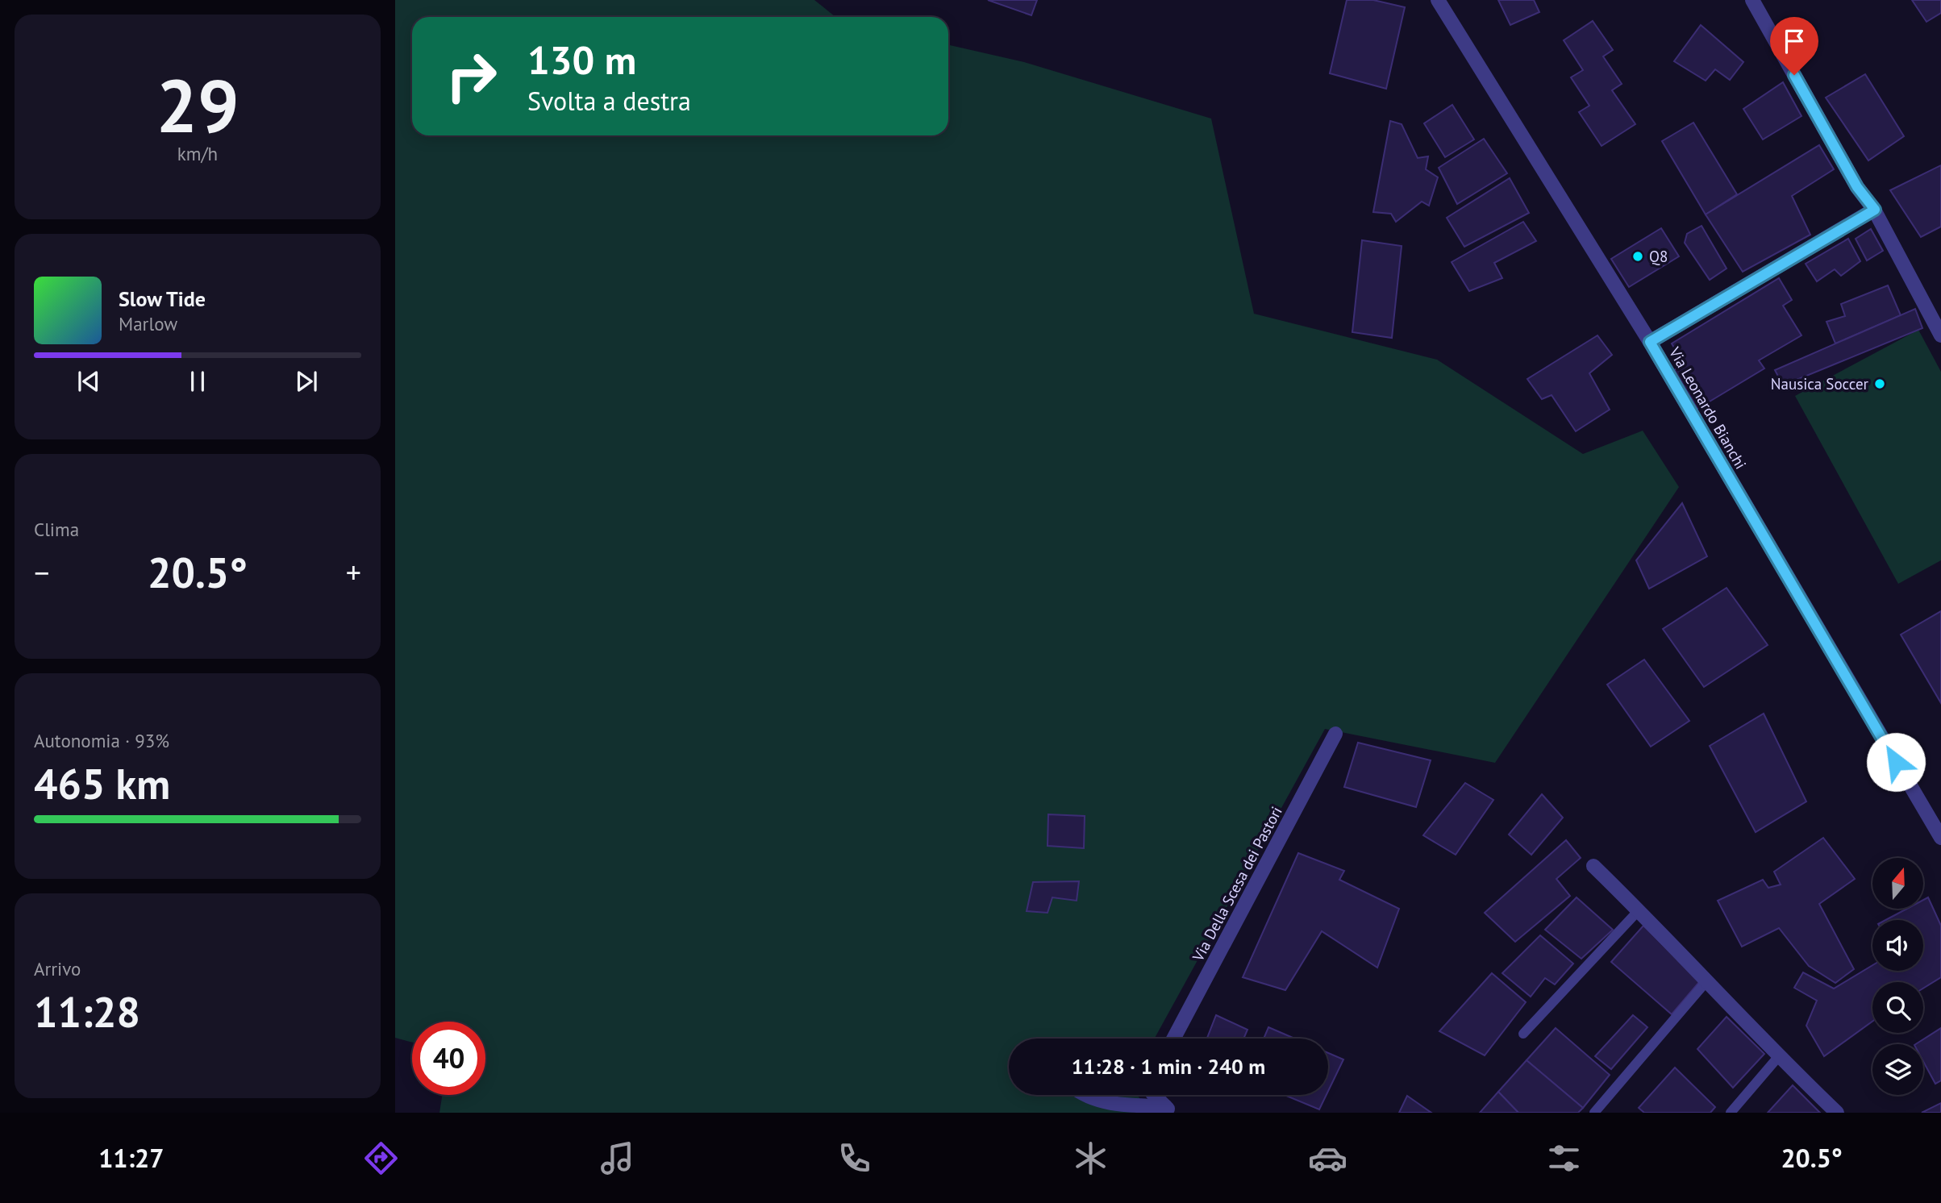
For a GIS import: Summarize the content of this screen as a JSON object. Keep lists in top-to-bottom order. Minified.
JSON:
{"streets":{"street":["Via Leonardo Bianchi","Via Della Scesa dei Pastori"]},"places":["Q8","Nausica Soccer"],"north":"top","page":{"tile":[["29","km/h"],"Clima",["Autonomia · 93%","465 km"],["Arrivo","11:28"]],"turn":["130 m","Svolta a destra"],"song":["Slow Tide","Marlow"],"heat":["−","20.5°","+"],"limit":"40","trip":"11:28 · 1 min · 240 m","tabs":["11:27","20.5°"]}}
